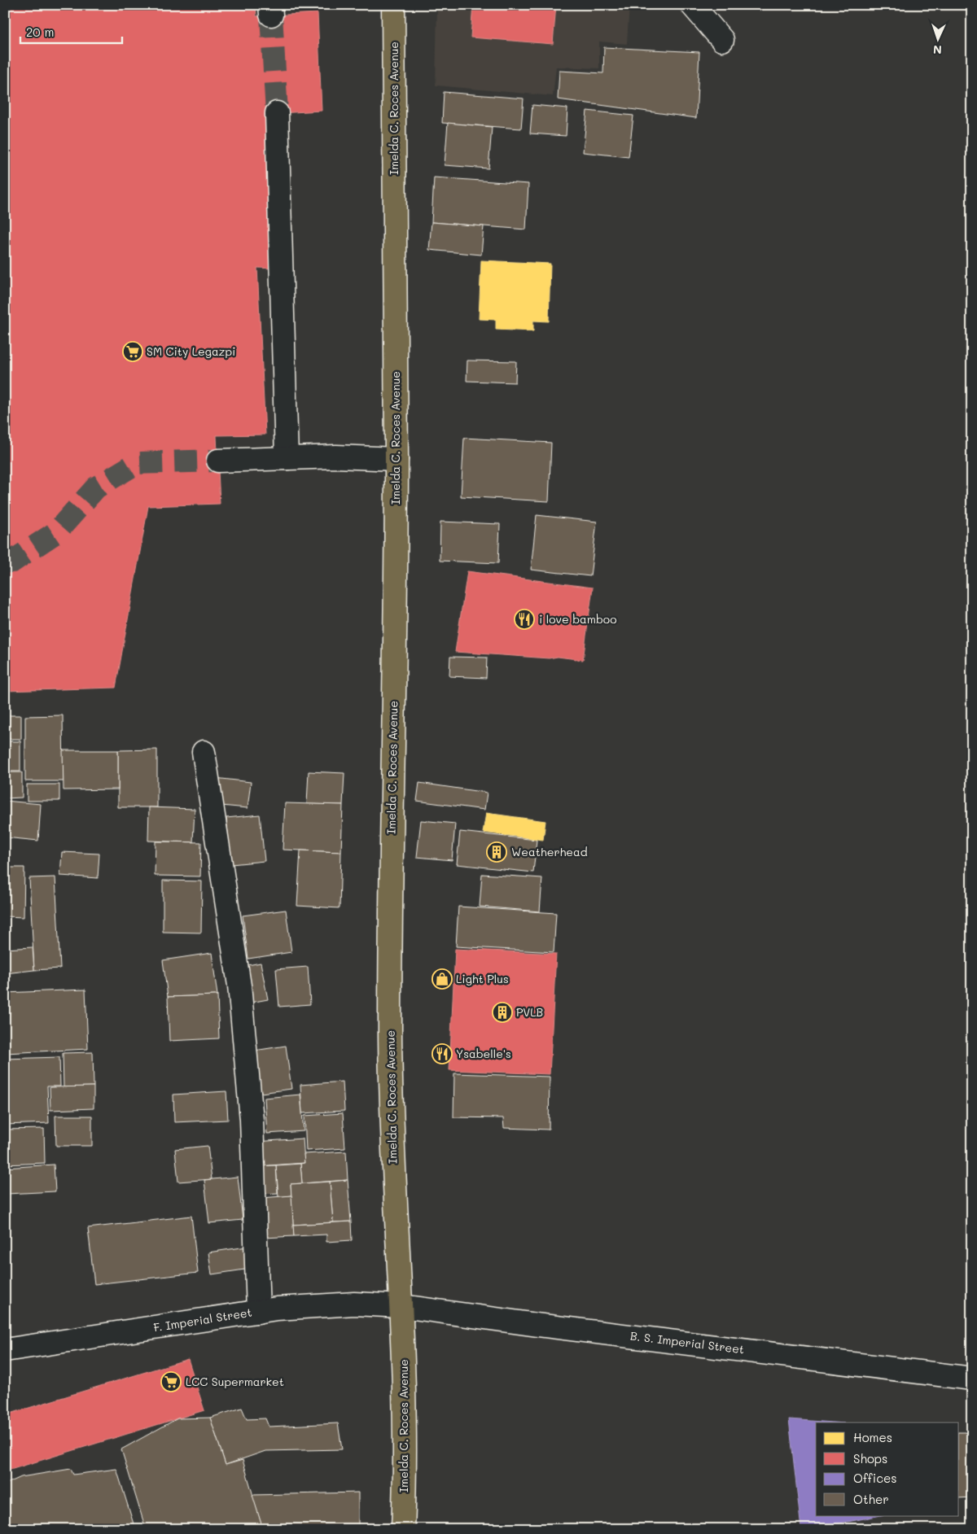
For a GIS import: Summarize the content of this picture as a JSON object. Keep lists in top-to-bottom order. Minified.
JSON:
{"streets":{"main road":["Imelda C. Roces Avenue"],"street":["F. Imperial Street","B. S. Imperial Street"]},"crossings":[["Imelda C. Roces Avenue","F. Imperial Street"],["Imelda C. Roces Avenue","B. S. Imperial Street"],["F. Imperial Street","B. S. Imperial Street"]],"places":{"supermarket":["SM City Legazpi","LCC Supermarket"],"restaurant":["i love bamboo","Ysabelle's"],"building":["Weatherhead","PVLB"],"shop":["Light Plus"]},"legend":["Homes","Shops","Offices","Other"],"scale_bar":"20 m","north":"bottom"}
